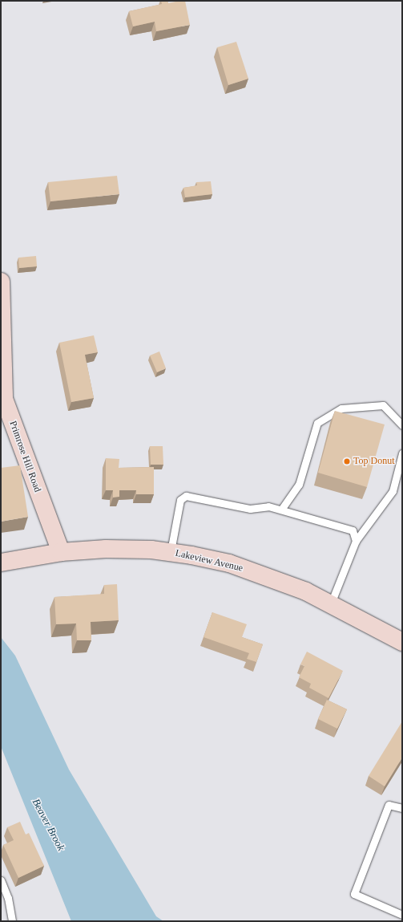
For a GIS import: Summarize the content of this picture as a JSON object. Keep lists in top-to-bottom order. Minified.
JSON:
{"streets":{"main road":["Primrose Hill Road","Lakeview Avenue"]},"crossings":[["Primrose Hill Road","Lakeview Avenue"]],"water":["Beaver Brook"],"places":["Top Donut"]}
